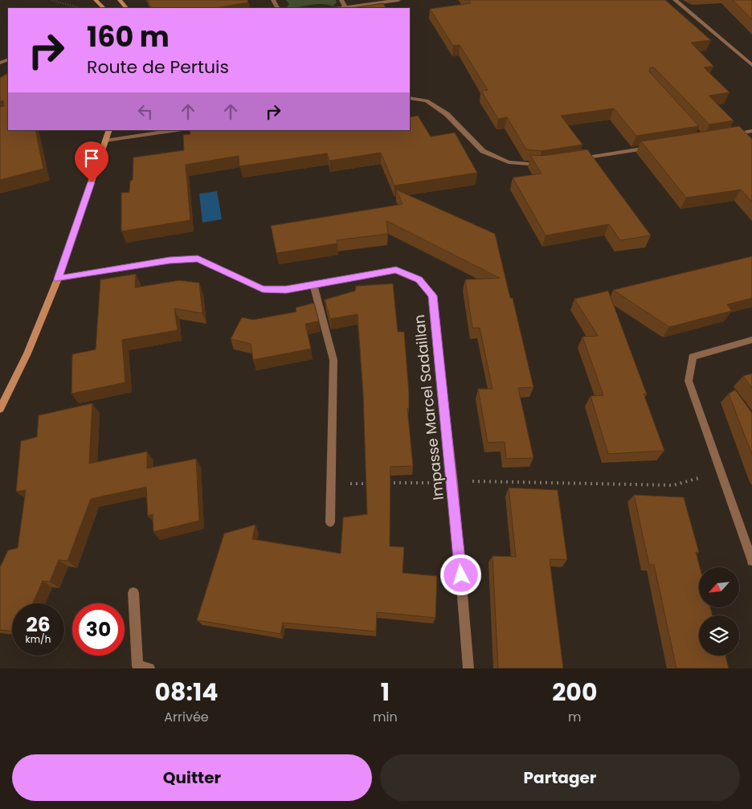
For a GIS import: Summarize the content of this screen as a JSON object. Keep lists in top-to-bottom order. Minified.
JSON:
{"streets":{"street":["Impasse Marcel Sadaillan"]},"north":"bottom left","page":{"turn":["160 m","Route de Pertuis"],"speed":"26 km/h","limit":"30","eta":["08:14","Arrivée","1","min","200","m"],"buttons":["Quitter","Partager"]}}
